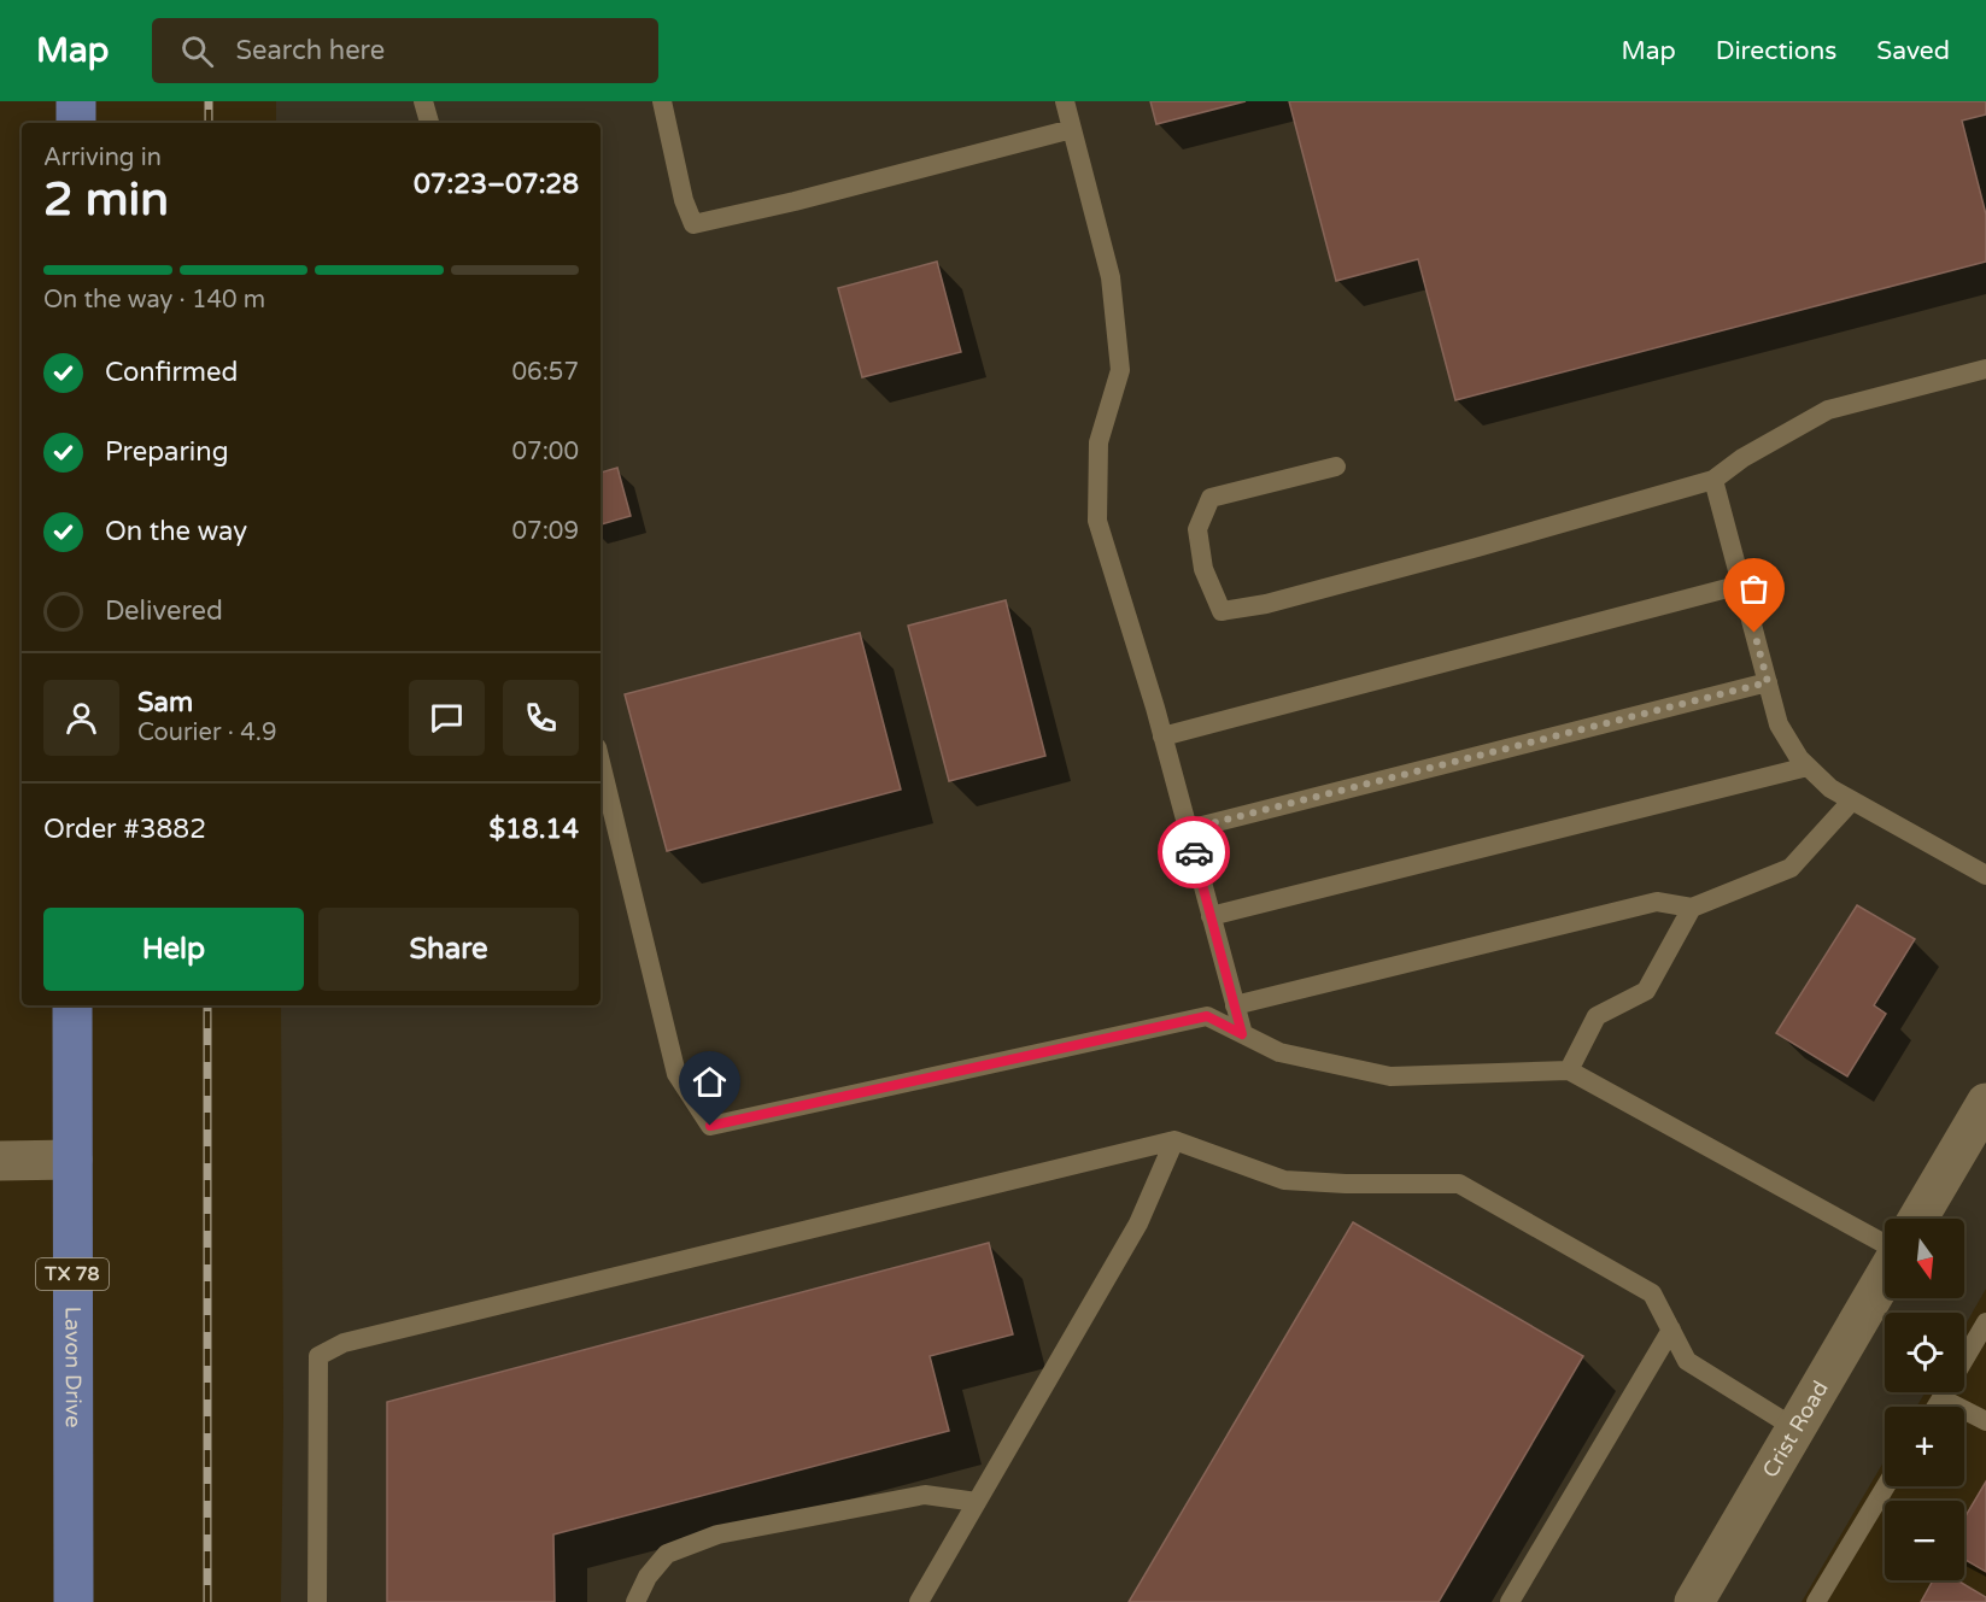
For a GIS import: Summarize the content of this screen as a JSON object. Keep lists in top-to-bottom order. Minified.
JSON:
{"streets":{"main road":["TX 78","Lavon Drive"],"street":["Crist Road"]},"north":"bottom","page":{"header":"Map","search":"Search here","nav":["Map","Directions","Saved"],"heading":["2 min","Arriving in","07:23–07:28"],"panel":["Sam","Courier · 4.9","Order #3882","$18.14"],"bar":"On the way · 140 m","list":[["Confirmed","06:57"],["Preparing","07:00"],["On the way","07:09"],"Delivered"],"buttons":["Help","Share"],"map_buttons":["+","−"]}}
